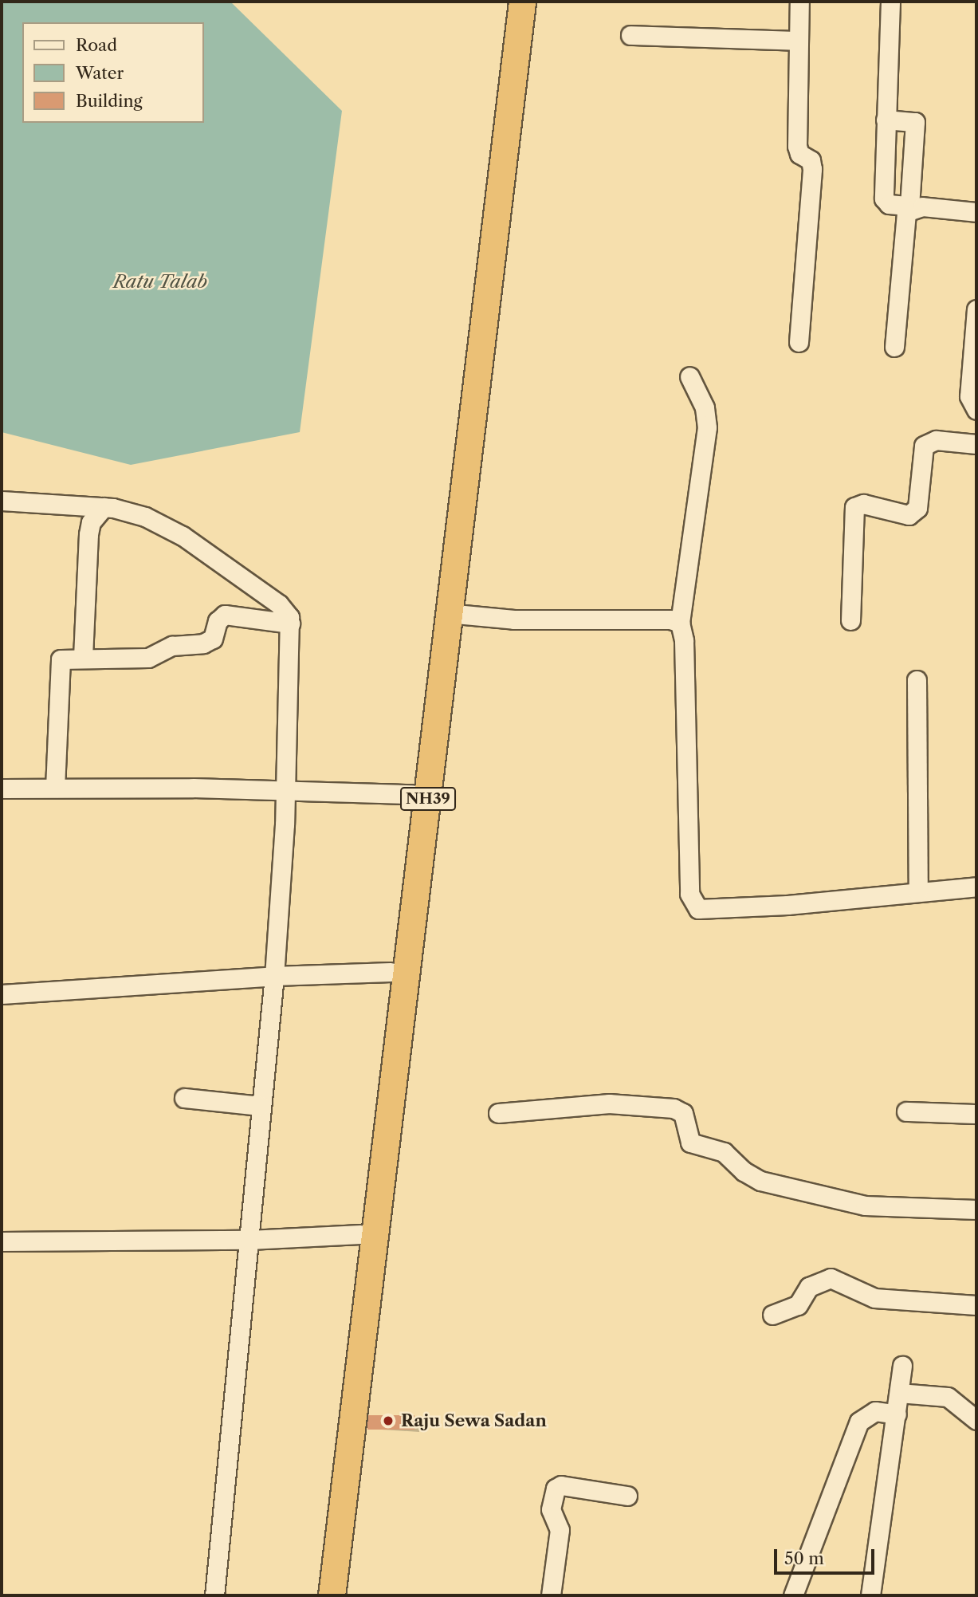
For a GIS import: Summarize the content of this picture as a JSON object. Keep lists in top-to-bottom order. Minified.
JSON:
{"streets":{"highway":["NH39"]},"water":["Ratu Talab"],"places":["Raju Sewa Sadan"],"legend":["Road","Water","Building"],"scale_bar":"50 m"}
